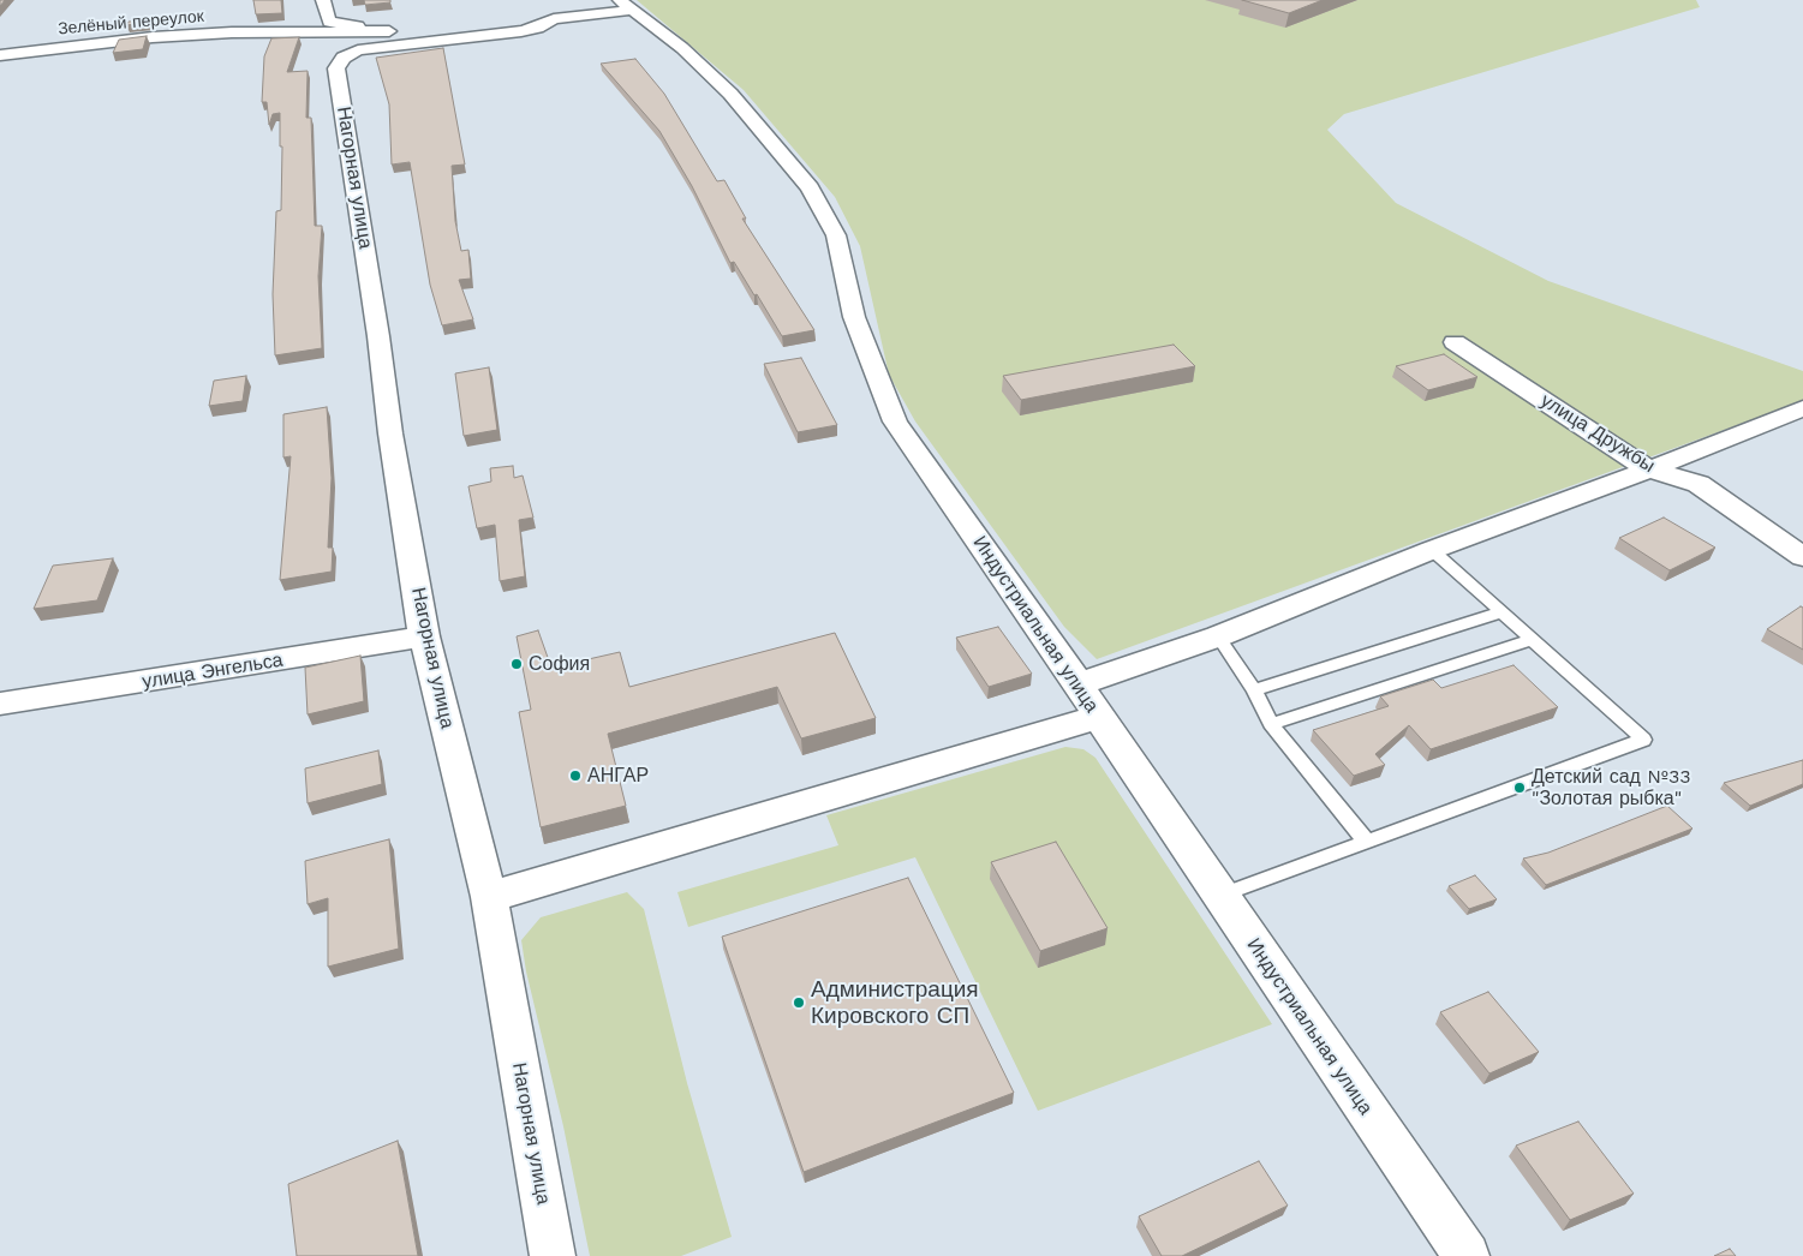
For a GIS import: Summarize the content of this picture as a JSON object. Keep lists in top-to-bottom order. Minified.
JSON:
{"streets":{"street":["Зелёный переулок","Нагорная улица","улица Дружбы","Индустриальная улица","улица Энгельса"]},"crossings":[["Зелёный переулок","Нагорная улица"],["Зелёный переулок","Индустриальная улица"],["Нагорная улица","улица Энгельса"]],"places":["София","АНГАР","Детский сад №33 \"Золотая рыбка\"","Администрация Кировского СП"]}
